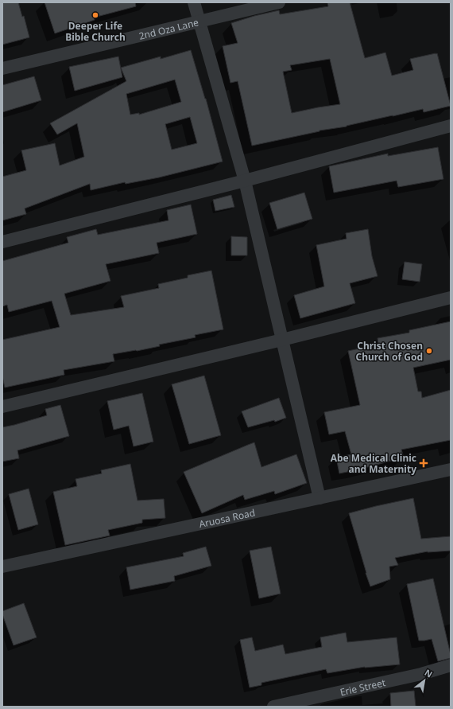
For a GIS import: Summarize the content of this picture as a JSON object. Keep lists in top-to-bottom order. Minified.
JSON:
{"streets":{"street":["2nd Oza Lane","Aruosa Road","Erie Street"]},"places":{"other":["Deeper Life Bible Church","Christ Chosen Church of God"],"health":["Abe Medical Clinic and Maternity"]},"north":"top right"}
